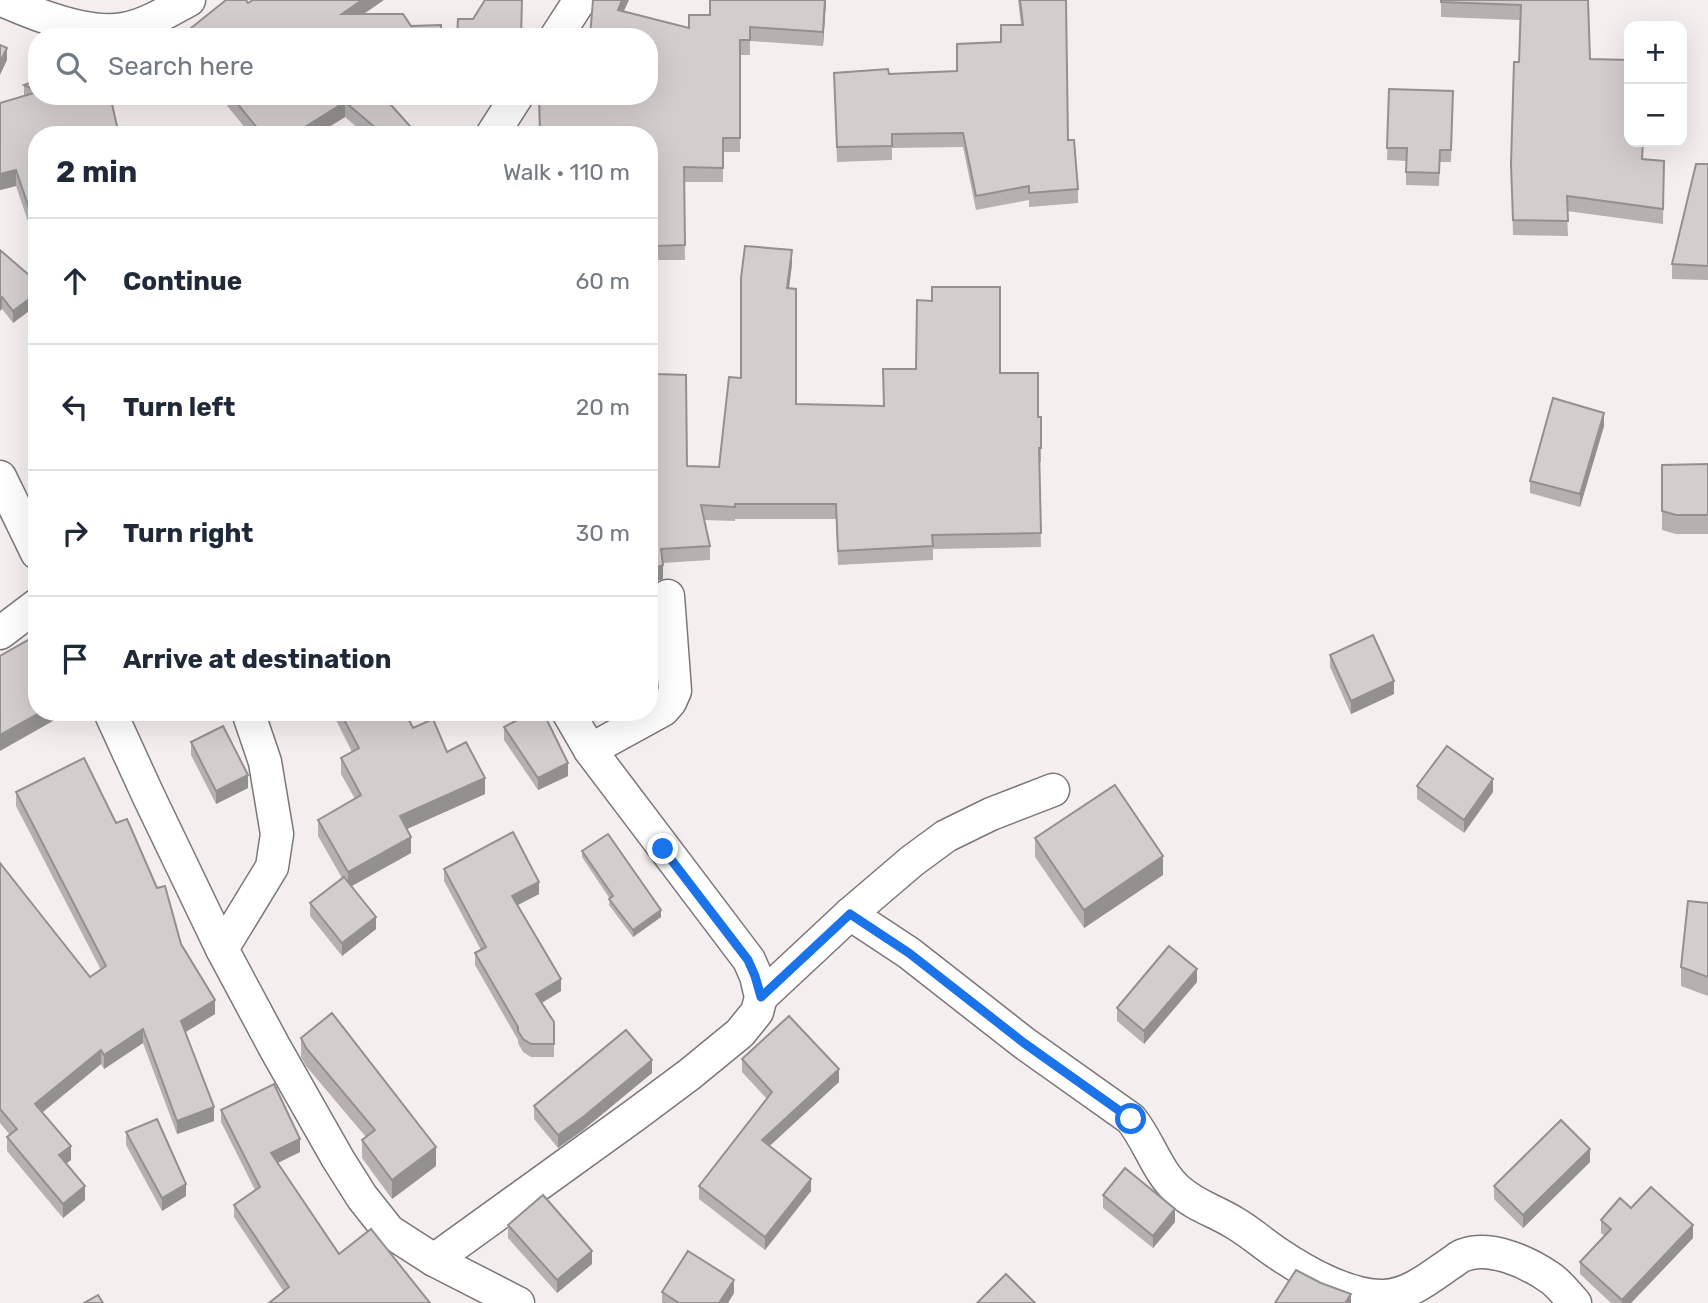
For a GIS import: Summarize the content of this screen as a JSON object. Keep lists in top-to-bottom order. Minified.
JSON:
{"page":{"map_buttons":["+","−"],"search":"Search here","heading":["2 min","Walk · 110 m"],"list":[["Continue","60 m"],["Turn left","20 m"],["Turn right","30 m"],"Arrive at destination"]}}
